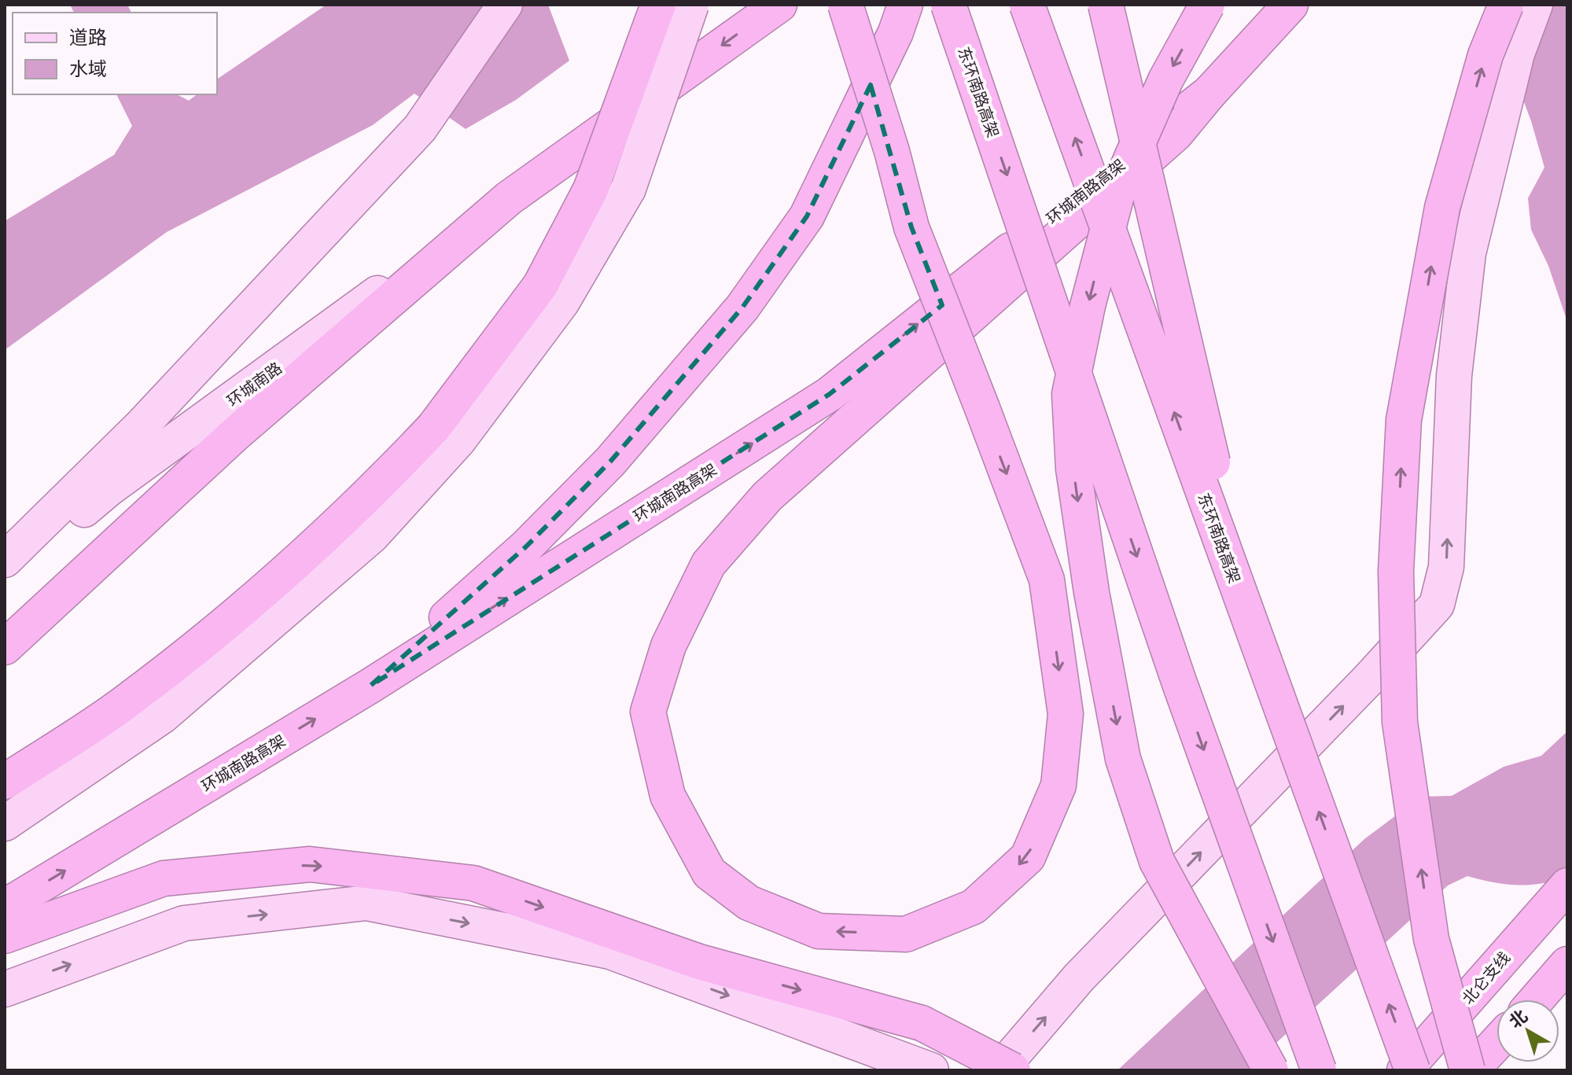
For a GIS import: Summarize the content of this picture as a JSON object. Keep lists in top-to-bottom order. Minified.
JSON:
{"streets":{"highway":["东环南路高架","环城南路高架","北仑支线"],"main road":["环城南路"]},"legend":["道路","水域"],"north":"top left"}
